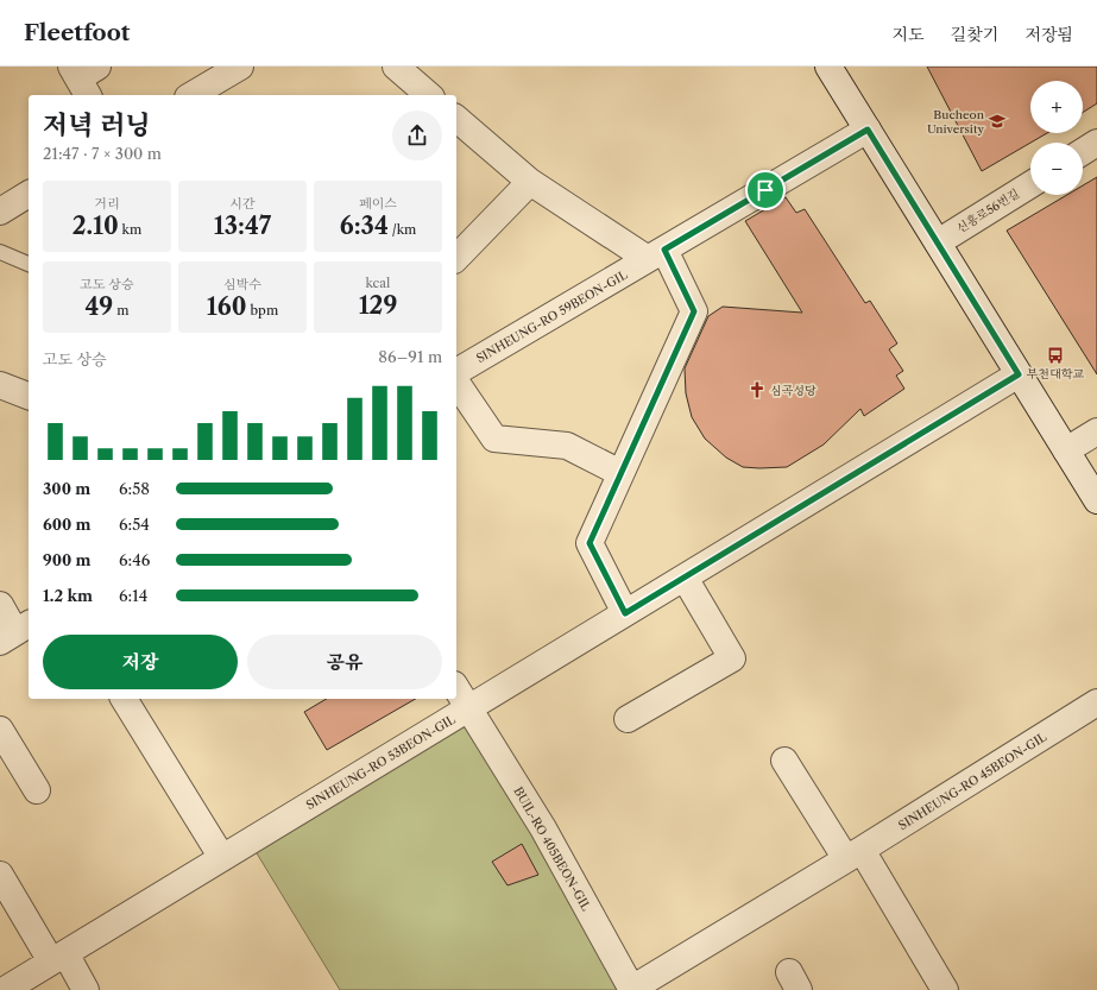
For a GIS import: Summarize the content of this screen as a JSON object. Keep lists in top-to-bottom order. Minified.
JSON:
{"streets":{"street":["신흥로56번길","SINHEUNG-RO 59BEON-GIL","SINHEUNG-RO 53BEON-GIL","SINHEUNG-RO 45BEON-GIL","BUIL-RO 405BEON-GIL"]},"crossings":[["SINHEUNG-RO 53BEON-GIL","BUIL-RO 405BEON-GIL"],["SINHEUNG-RO 45BEON-GIL","BUIL-RO 405BEON-GIL"]],"places":{"school or university":["Bucheon University"],"bus stop":["부천대학교"],"church":["심곡성당"]},"page":{"header":"Fleetfoot","nav":["지도","길찾기","저장됨"],"map_buttons":["+","−"],"heading":["저녁 러닝","21:47 · 7 × 300 m"],"stats":[["거리","2.10 km"],["시간","13:47"],["페이스","6:34 /km"],["고도 상승","49 m"],["심박수","160 bpm"],["kcal","129"]],"chart":["고도 상승","86–91 m"],"list":[{"name":"300 m","note":"6:58"},{"name":"600 m","note":"6:54"},{"name":"900 m","note":"6:46"},{"name":"1.2 km","note":"6:14"}],"buttons":["저장","공유"]}}
